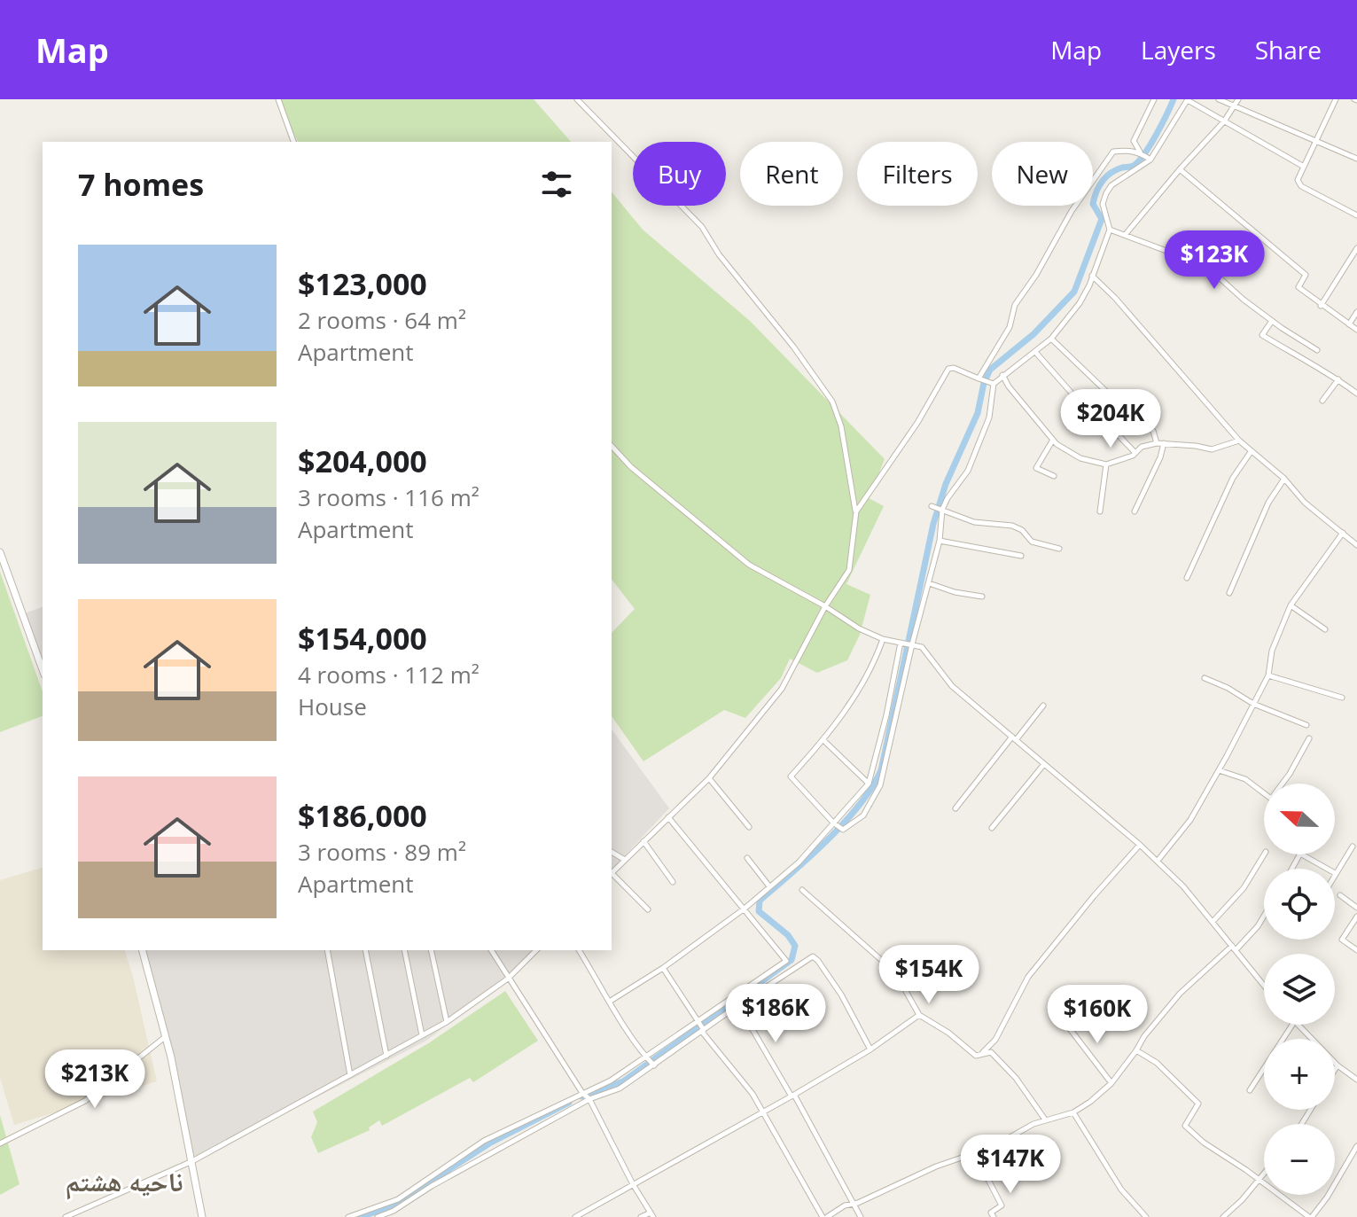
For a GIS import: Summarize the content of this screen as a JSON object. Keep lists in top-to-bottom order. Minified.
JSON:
{"districts":["ناحیه هشتم"],"north":"left","page":{"header":"Map","nav":["Map","Layers","Share"],"chip":["Buy","Rent","Filters","New"],"heading":"7 homes","list":[{"name":"$123,000","note":"2 rooms · 64 m² · Apartment"},{"name":"$204,000","note":"3 rooms · 116 m² · Apartment"},{"name":"$154,000","note":"4 rooms · 112 m² · House"},{"name":"$186,000","note":"3 rooms · 89 m² · Apartment"}],"price":["$123K","$204K","$154K","$186K","$160K","$213K","$147K"],"map_buttons":["+","−"]}}
